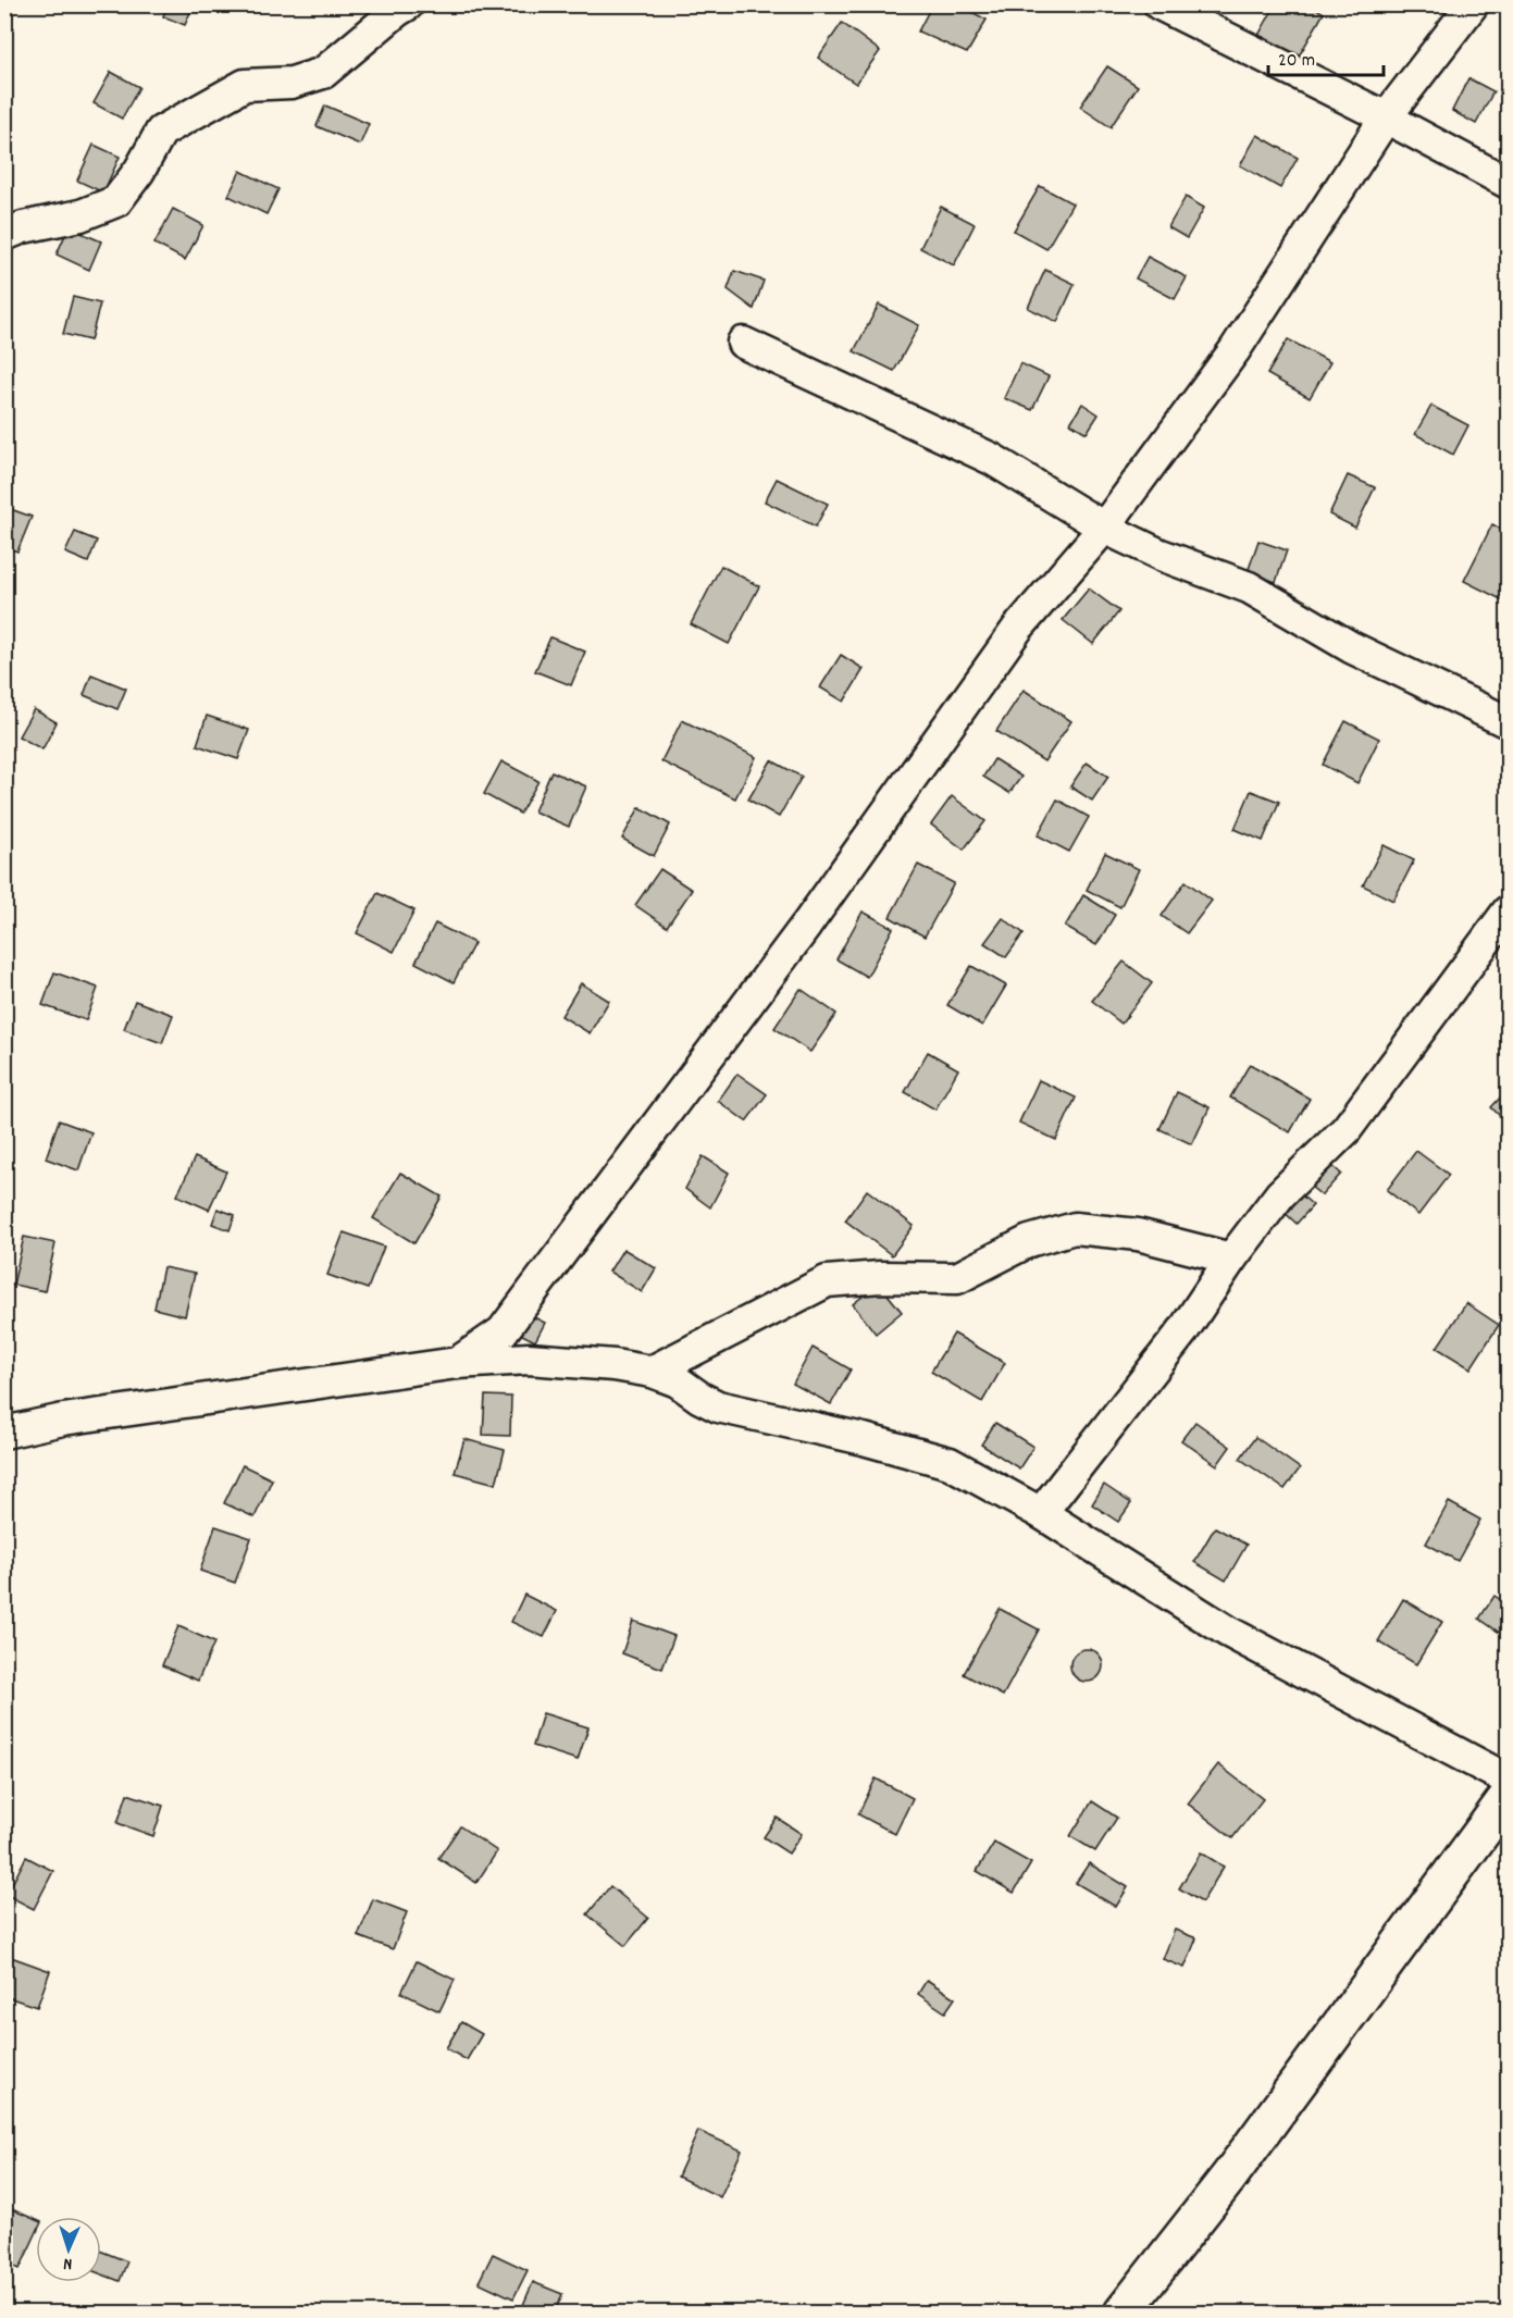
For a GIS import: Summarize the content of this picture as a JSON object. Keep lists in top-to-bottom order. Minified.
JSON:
{"scale_bar":"20 m","north":"bottom"}
